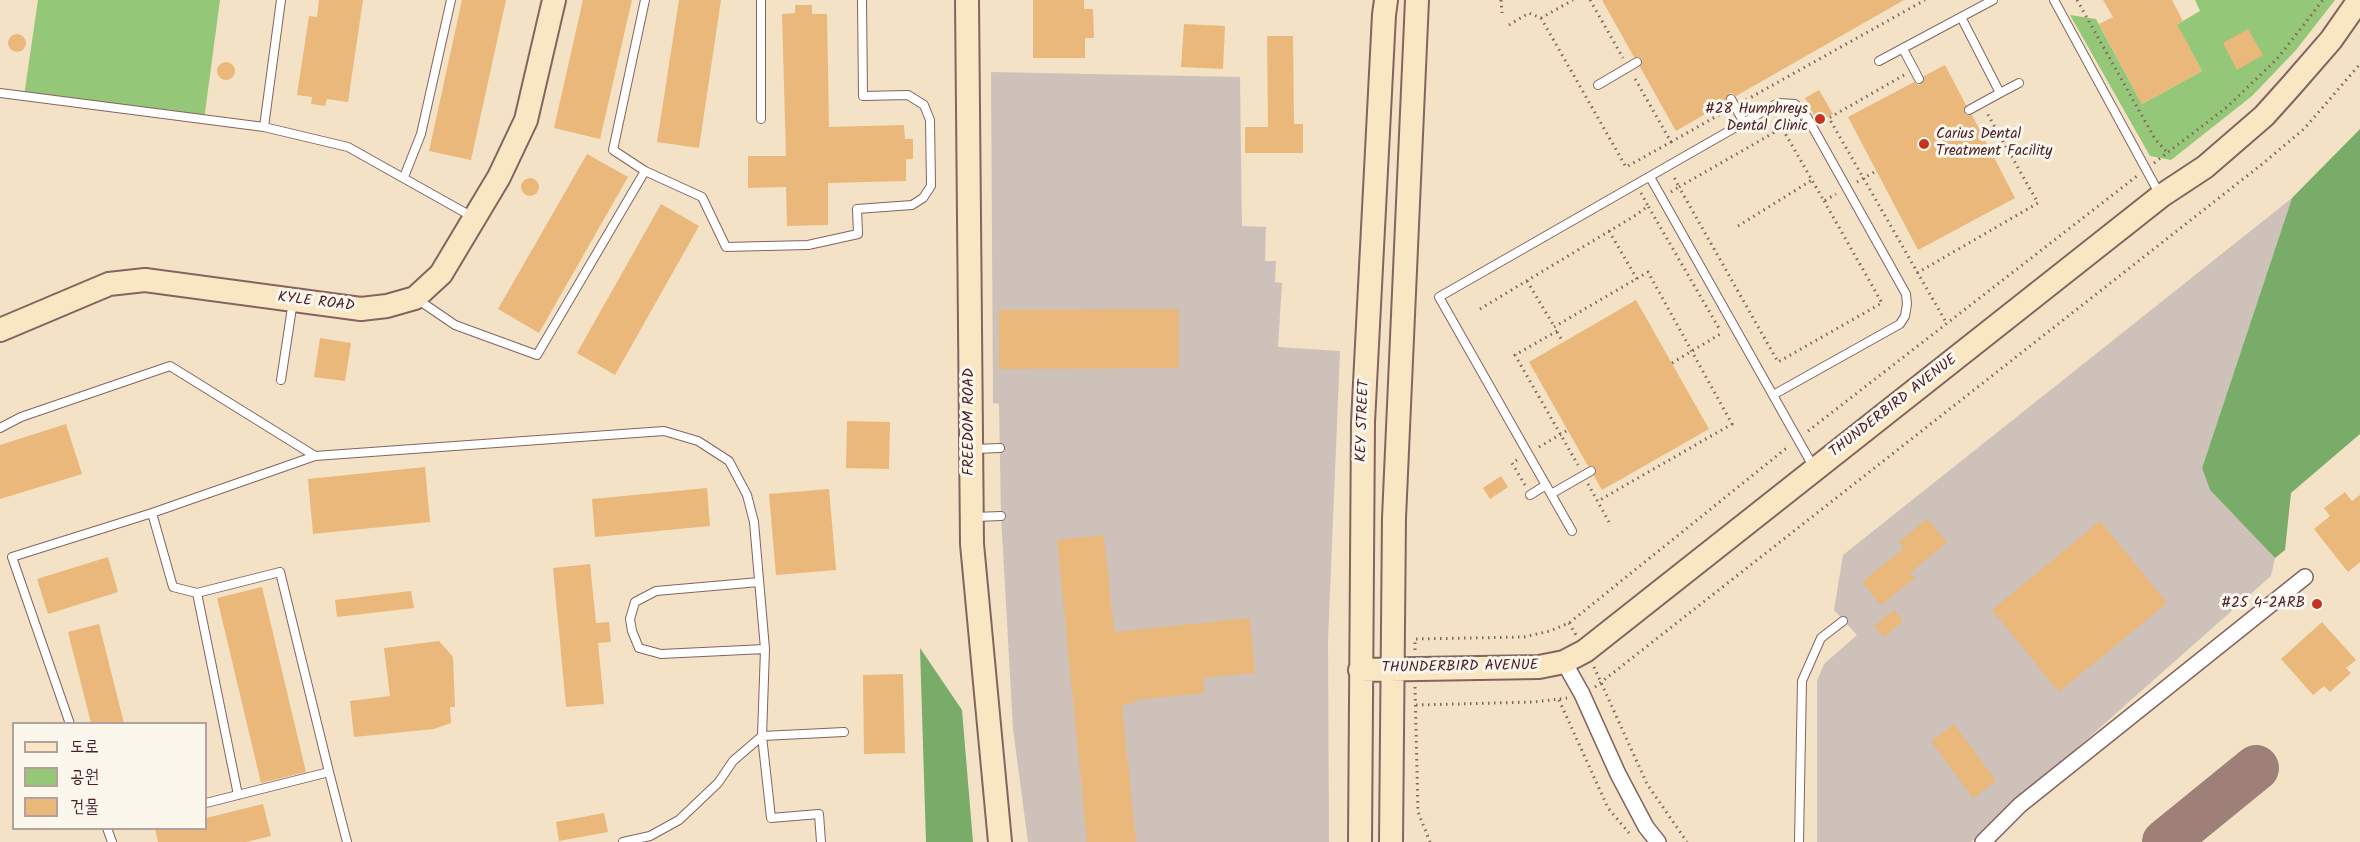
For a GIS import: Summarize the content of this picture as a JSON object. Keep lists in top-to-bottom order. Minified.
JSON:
{"streets":{"main road":["KYLE ROAD","THUNDERBIRD AVENUE","KEY STREET","FREEDOM ROAD"]},"crossings":[["THUNDERBIRD AVENUE","KEY STREET"]],"places":["#28 Humphreys Dental Clinic","Carius Dental Treatment Facility","#25 4-2ARB"],"legend":["도로","공원","건물"]}
